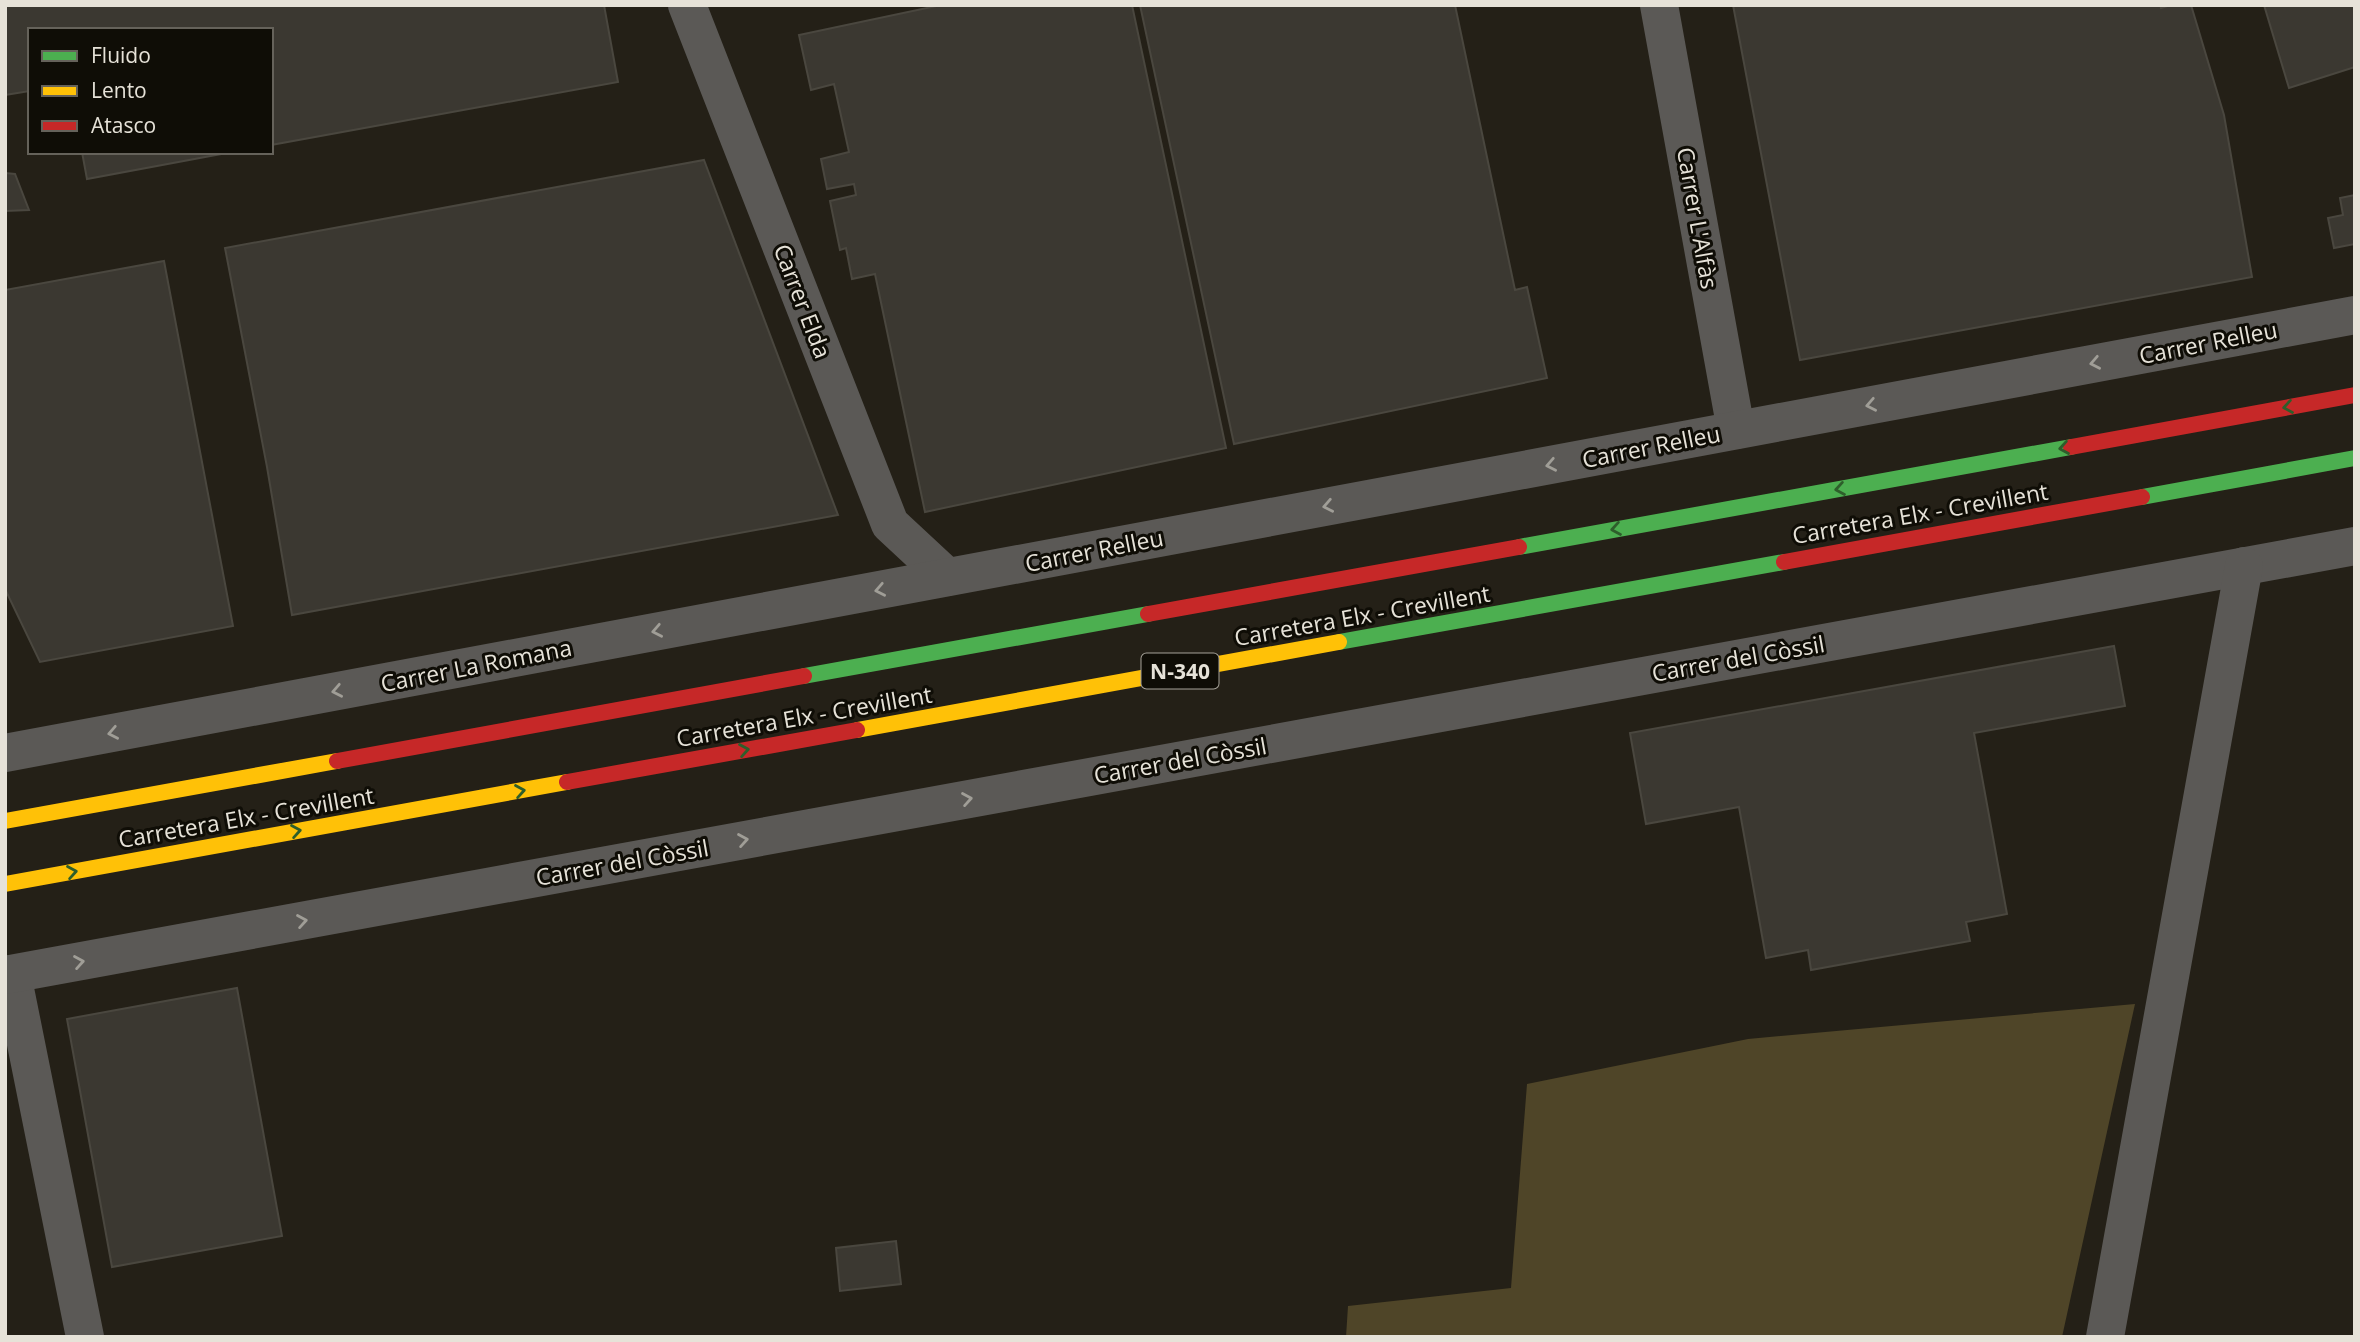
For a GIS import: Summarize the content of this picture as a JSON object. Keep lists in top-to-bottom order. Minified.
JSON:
{"streets":{"highway":["Carretera Elx - Crevillent","N-340"],"street":["Carrer L'Alfàs","Carrer Elda","Carrer Relleu","Carrer del Còssil","Carrer La Romana"]},"crossings":[["Carrer L'Alfàs","Carrer Relleu"],["Carrer Elda","Carrer Relleu"],["Carrer Elda","Carrer La Romana"],["Carrer Relleu","Carrer La Romana"]],"one_way":["Carrer Relleu","Carrer del Còssil","Carrer La Romana"],"legend":["Fluido","Lento","Atasco"]}
